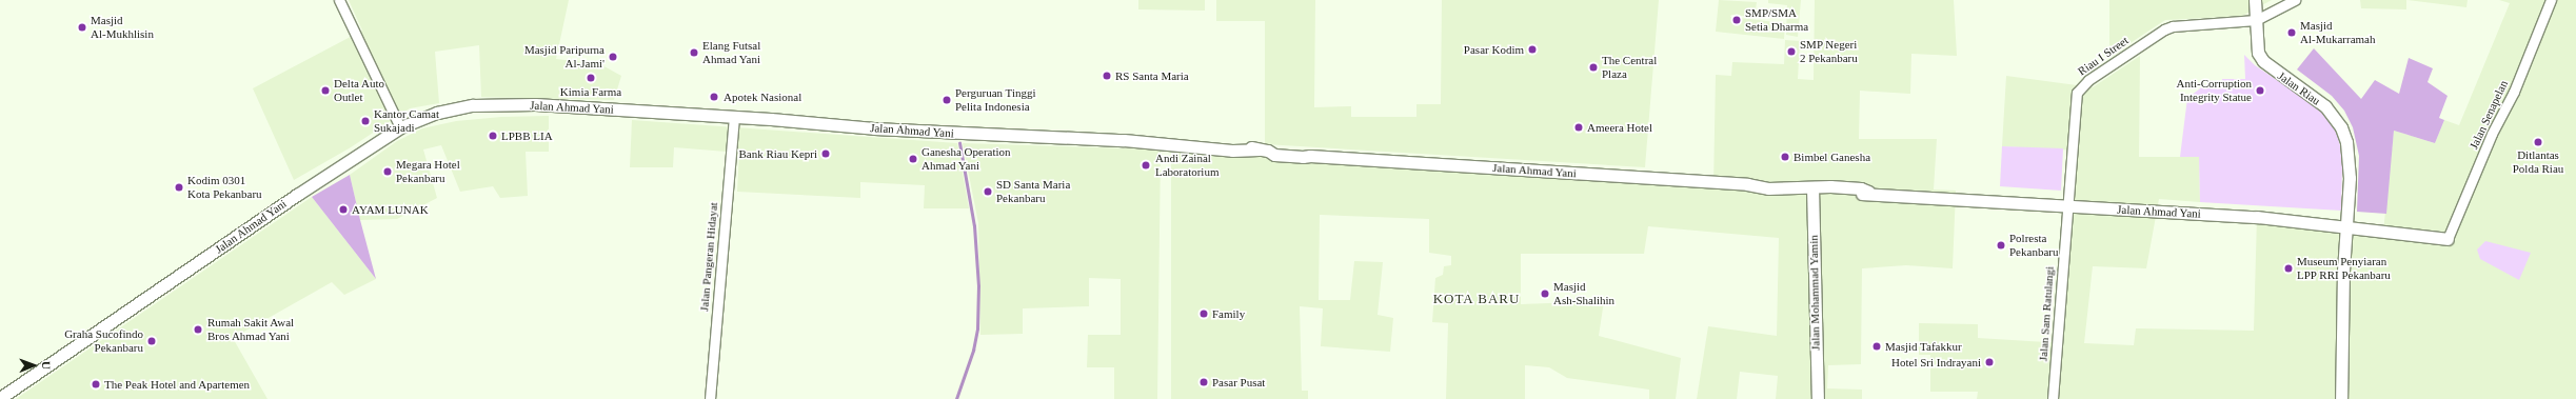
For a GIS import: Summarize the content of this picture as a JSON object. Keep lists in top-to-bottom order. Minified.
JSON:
{"streets":{"main road":["Riau I Street","Jalan Riau","Jalan Ahmad Yani","Jalan Senapelan","Jalan Pangeran Hidayat","Jalan Mohammad Yamin","Jalan Sam Ratulangi"]},"crossings":[["Riau I Street","Jalan Riau"],["Riau I Street","Jalan Ahmad Yani"],["Riau I Street","Jalan Sam Ratulangi"],["Jalan Riau","Jalan Ahmad Yani"],["Jalan Ahmad Yani","Jalan Senapelan"],["Jalan Ahmad Yani","Jalan Pangeran Hidayat"],["Jalan Ahmad Yani","Jalan Mohammad Yamin"],["Jalan Ahmad Yani","Jalan Sam Ratulangi"]],"districts":["KOTA BARU"],"places":["SMP/SMA Setia Dharma","Masjid Al-Mukhlisin","Masjid Al-Mukarramah","Pasar Kodim","SMP Negeri 2 Pekanbaru","Elang Futsal Ahmad Yani","Masjid Paripurna Al-Jami'","The Central Plaza","RS Santa Maria","Kimia Farma","Delta Auto Outlet","Anti-Corruption Integrity Statue","Apotek Nasional","Perguruan Tinggi Pelita Indonesia","Kantor Camat Sukajadi","Ameera Hotel","LPBB LIA","Ditlantas Polda Riau","Bank Riau Kepri","Bimbel Ganesha","Ganesha Operation Ahmad Yani","Andi Zainal Laboratorium","Megara Hotel Pekanbaru","Kodim 0301 Kota Pekanbaru","SD Santa Maria Pekanbaru","AYAM LUNAK","Polresta Pekanbaru","Museum Penyiaran LPP RRI Pekanbaru","Masjid Ash-Shalihin","Family","Rumah Sakit Awal Bros Ahmad Yani","Graha Sucofindo Pekanbaru","Masjid Tafakkur","Hotel Sri Indrayani","Pasar Pusat","The Peak Hotel and Apartemen"],"north":"right"}
